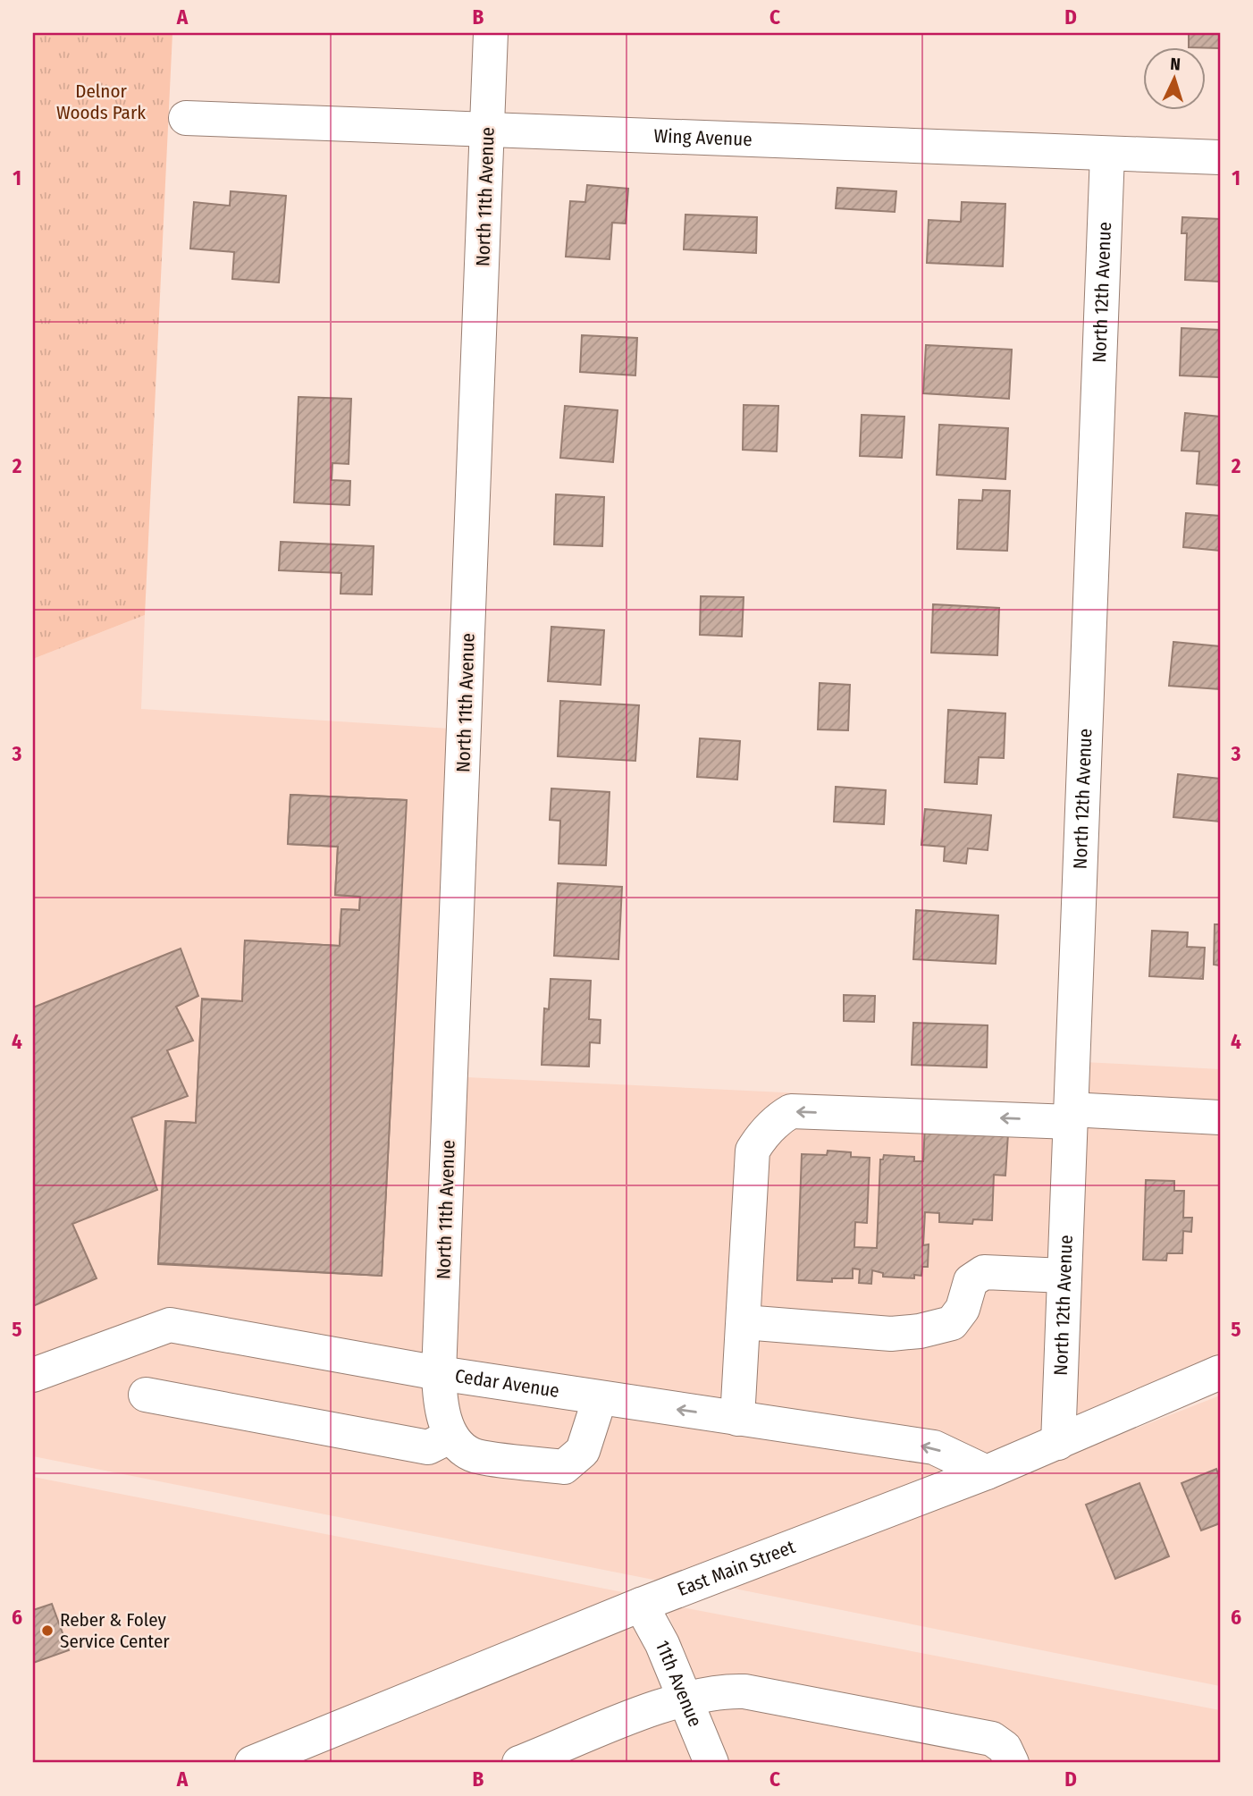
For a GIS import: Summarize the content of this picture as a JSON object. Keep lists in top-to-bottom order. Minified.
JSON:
{"streets":{"street":["Wing Avenue","North 11th Avenue","North 12th Avenue","Cedar Avenue","East Main Street","11th Avenue"]},"crossings":[["Wing Avenue","North 11th Avenue"],["Wing Avenue","North 12th Avenue"],["North 11th Avenue","Cedar Avenue"],["North 12th Avenue","East Main Street"],["Cedar Avenue","East Main Street"],["East Main Street","11th Avenue"]],"parks":["Delnor Woods Park"],"places":["Reber & Foley Service Center"],"north":"top","grid":{"columns":["A","B","C","D"],"rows":["1","2","3","4","5","6"]}}
